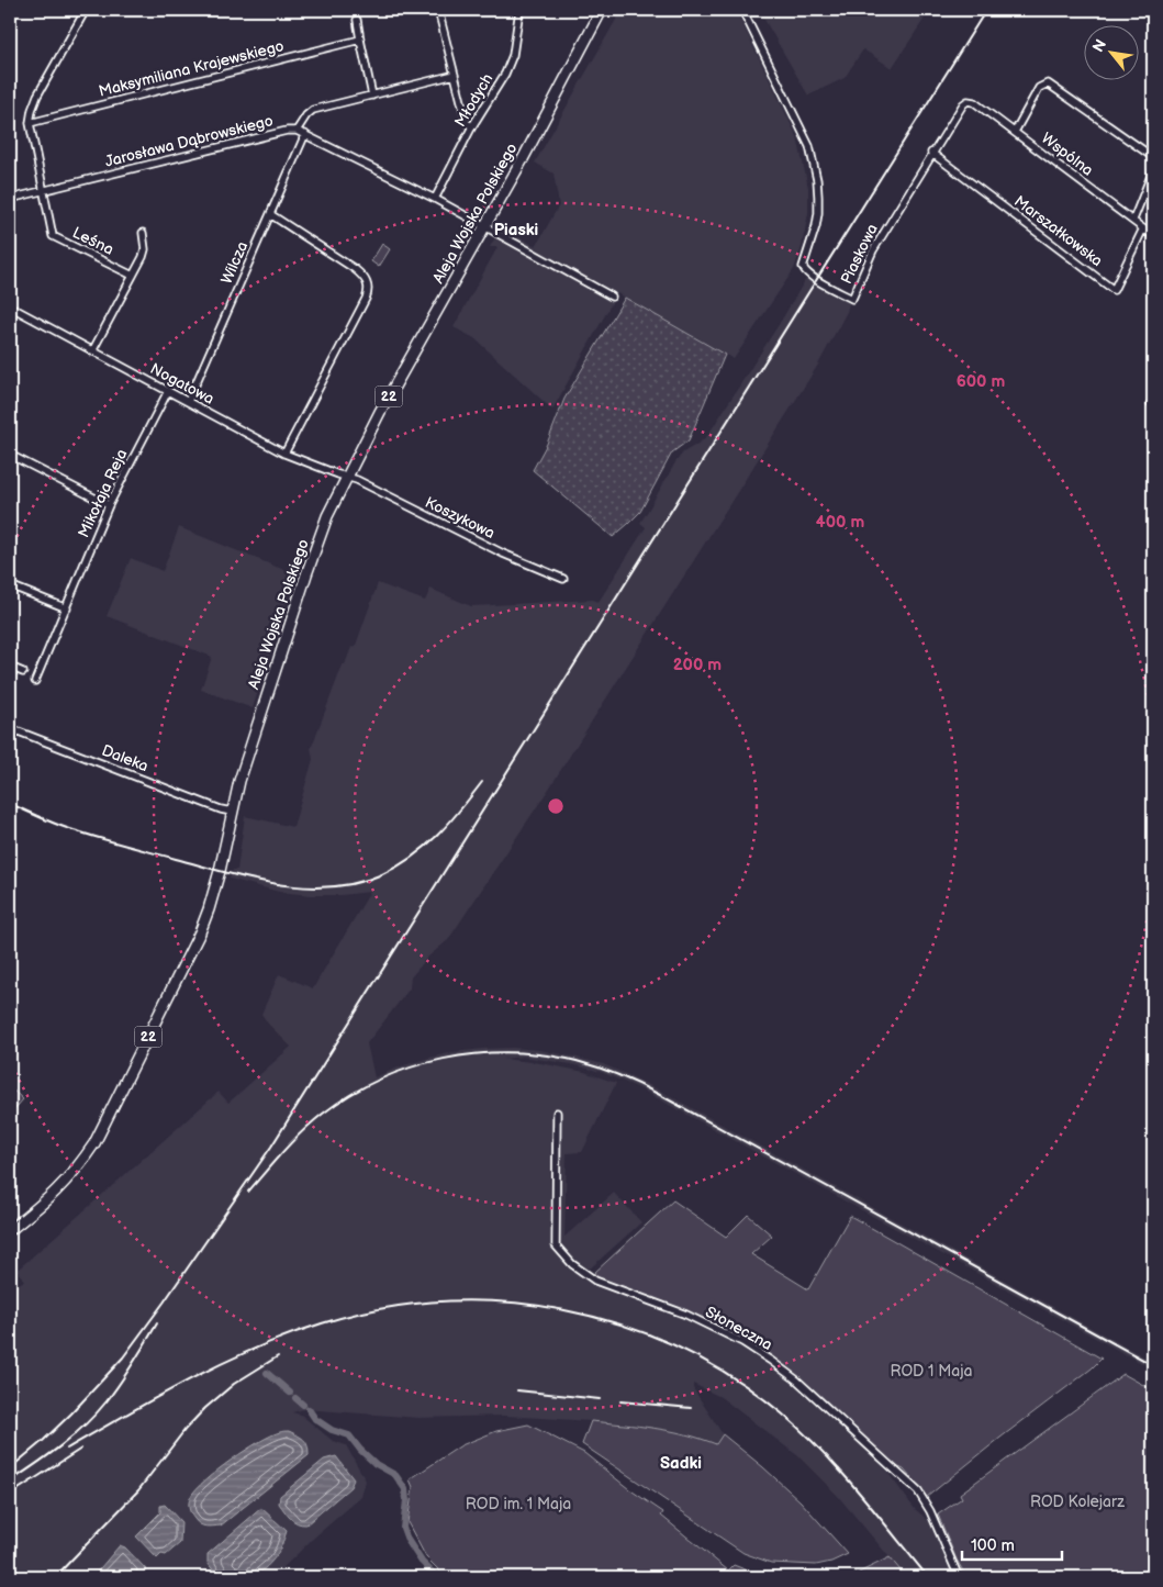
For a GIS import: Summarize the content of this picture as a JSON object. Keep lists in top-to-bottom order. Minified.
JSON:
{"streets":{"main road":["Aleja Wojska Polskiego","22"],"street":["Maksymiliana Krajewskiego","Młodych","Jarosława Dąbrowskiego","Wspólna","Marszałkowska","Leśna","Piaskowa","Wilcza","Nogatowa","Mikołaja Reja","Koszykowa","Daleka","Słoneczna"]},"crossings":[["Młodych","Jarosława Dąbrowskiego"],["Jarosława Dąbrowskiego","Aleja Wojska Polskiego"],["Jarosława Dąbrowskiego","Leśna"],["Jarosława Dąbrowskiego","Wilcza"],["Wspólna","Marszałkowska"],["Wspólna","Piaskowa"],["Aleja Wojska Polskiego","Nogatowa"],["Aleja Wojska Polskiego","Koszykowa"],["Aleja Wojska Polskiego","Daleka"],["Marszałkowska","Piaskowa"],["Wilcza","Nogatowa"],["Nogatowa","Mikołaja Reja"],["Nogatowa","Koszykowa"]],"districts":["Piaski","Sadki"],"parks":["ROD 1 Maja","ROD Kolejarz","ROD im. 1 Maja"],"scale_bar":"100 m","north":"top left","rings":["600 m","400 m","200 m"]}
